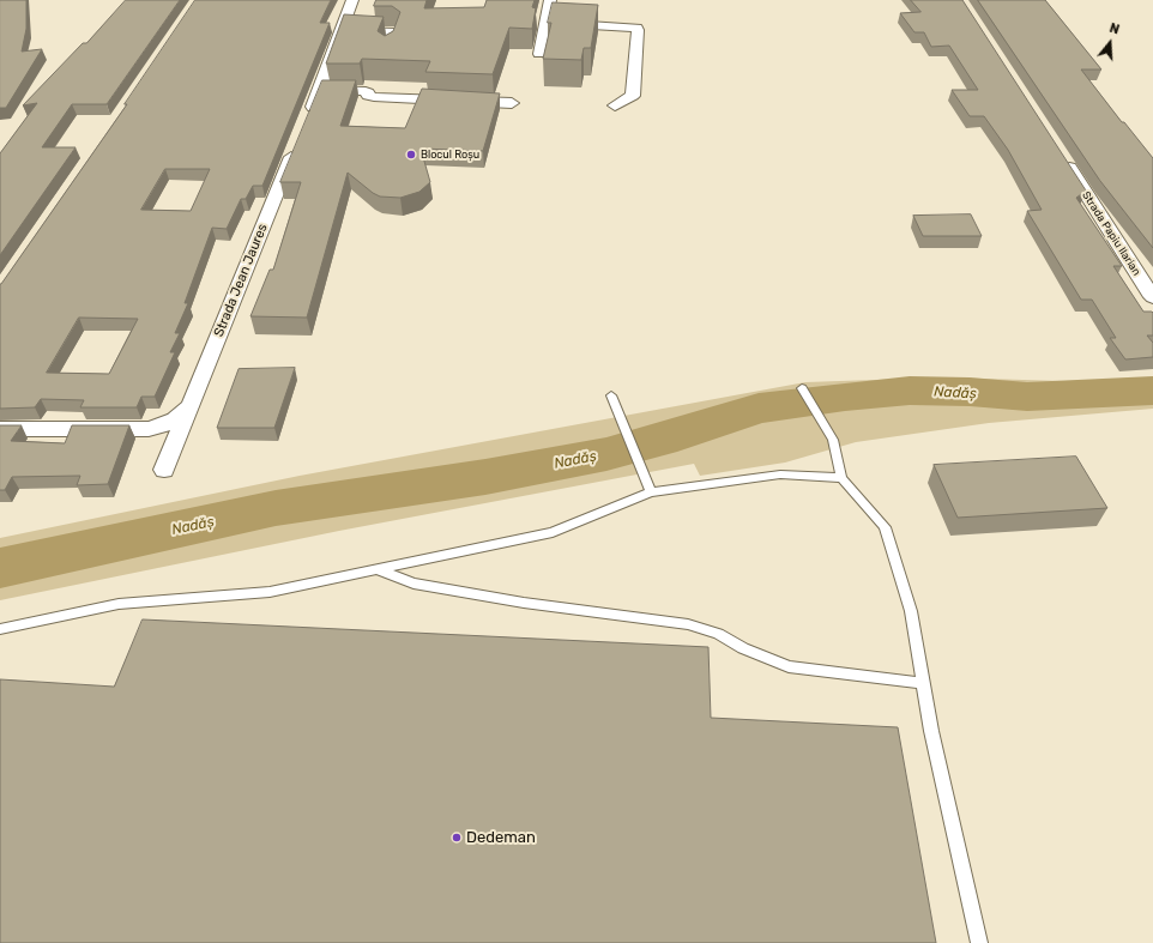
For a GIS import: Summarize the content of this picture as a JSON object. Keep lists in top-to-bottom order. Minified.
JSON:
{"streets":{"street":["Strada Papiu Ilarian","Strada Jean Jaures"]},"water":["Nadăș"],"places":["Blocul Roșu","Dedeman"],"north":"top"}
